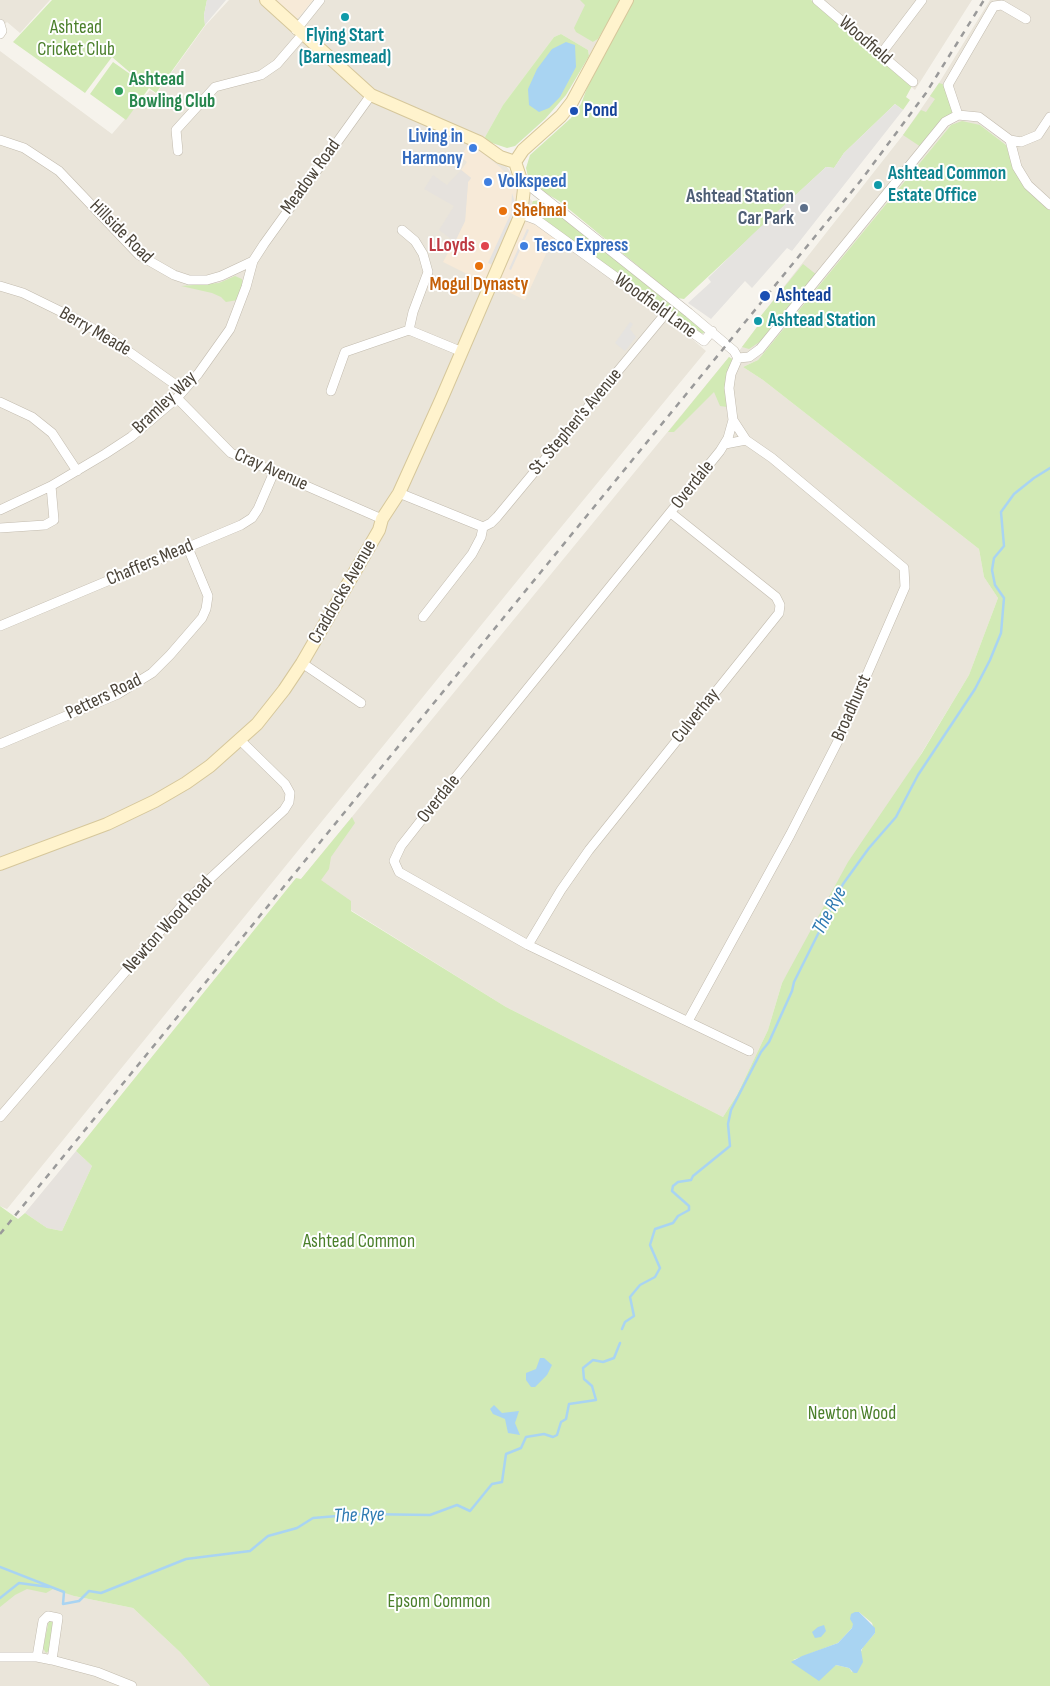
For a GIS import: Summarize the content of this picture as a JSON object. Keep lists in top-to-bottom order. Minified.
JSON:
{"streets":{"street":["Woodfield","Meadow Road","Hillside Road","Woodfield Lane","Berry Meade","Bramley Way","St. Stephen's Avenue","Cray Avenue","Overdale","Chaffers Mead","Craddocks Avenue","Petters Road","Broadhurst","Culverhay","Newton Wood Road"]},"crossings":[["Meadow Road","Hillside Road"],["Meadow Road","Bramley Way"],["Hillside Road","Bramley Way"],["Woodfield Lane","St. Stephen's Avenue"],["Woodfield Lane","Craddocks Avenue"],["Woodfield Lane","Broadhurst"],["Berry Meade","Bramley Way"],["Bramley Way","Cray Avenue"],["Cray Avenue","Chaffers Mead"],["Cray Avenue","Craddocks Avenue"],["Overdale","Broadhurst"],["Overdale","Culverhay"],["Chaffers Mead","Petters Road"],["Craddocks Avenue","Newton Wood Road"]],"water":["The Rye"],"parks":["Ashtead Cricket Club","Ashtead Common","Newton Wood","Epsom Common"],"places":["Flying Start (Barnesmead)","Ashtead Bowling Club","Pond","Living in Harmony","Volkspeed","Ashtead Common Estate Office","Ashtead Station Car Park","Shehnai","LLoyds","Tesco Express","Mogul Dynasty","Ashtead","Ashtead Station"]}
